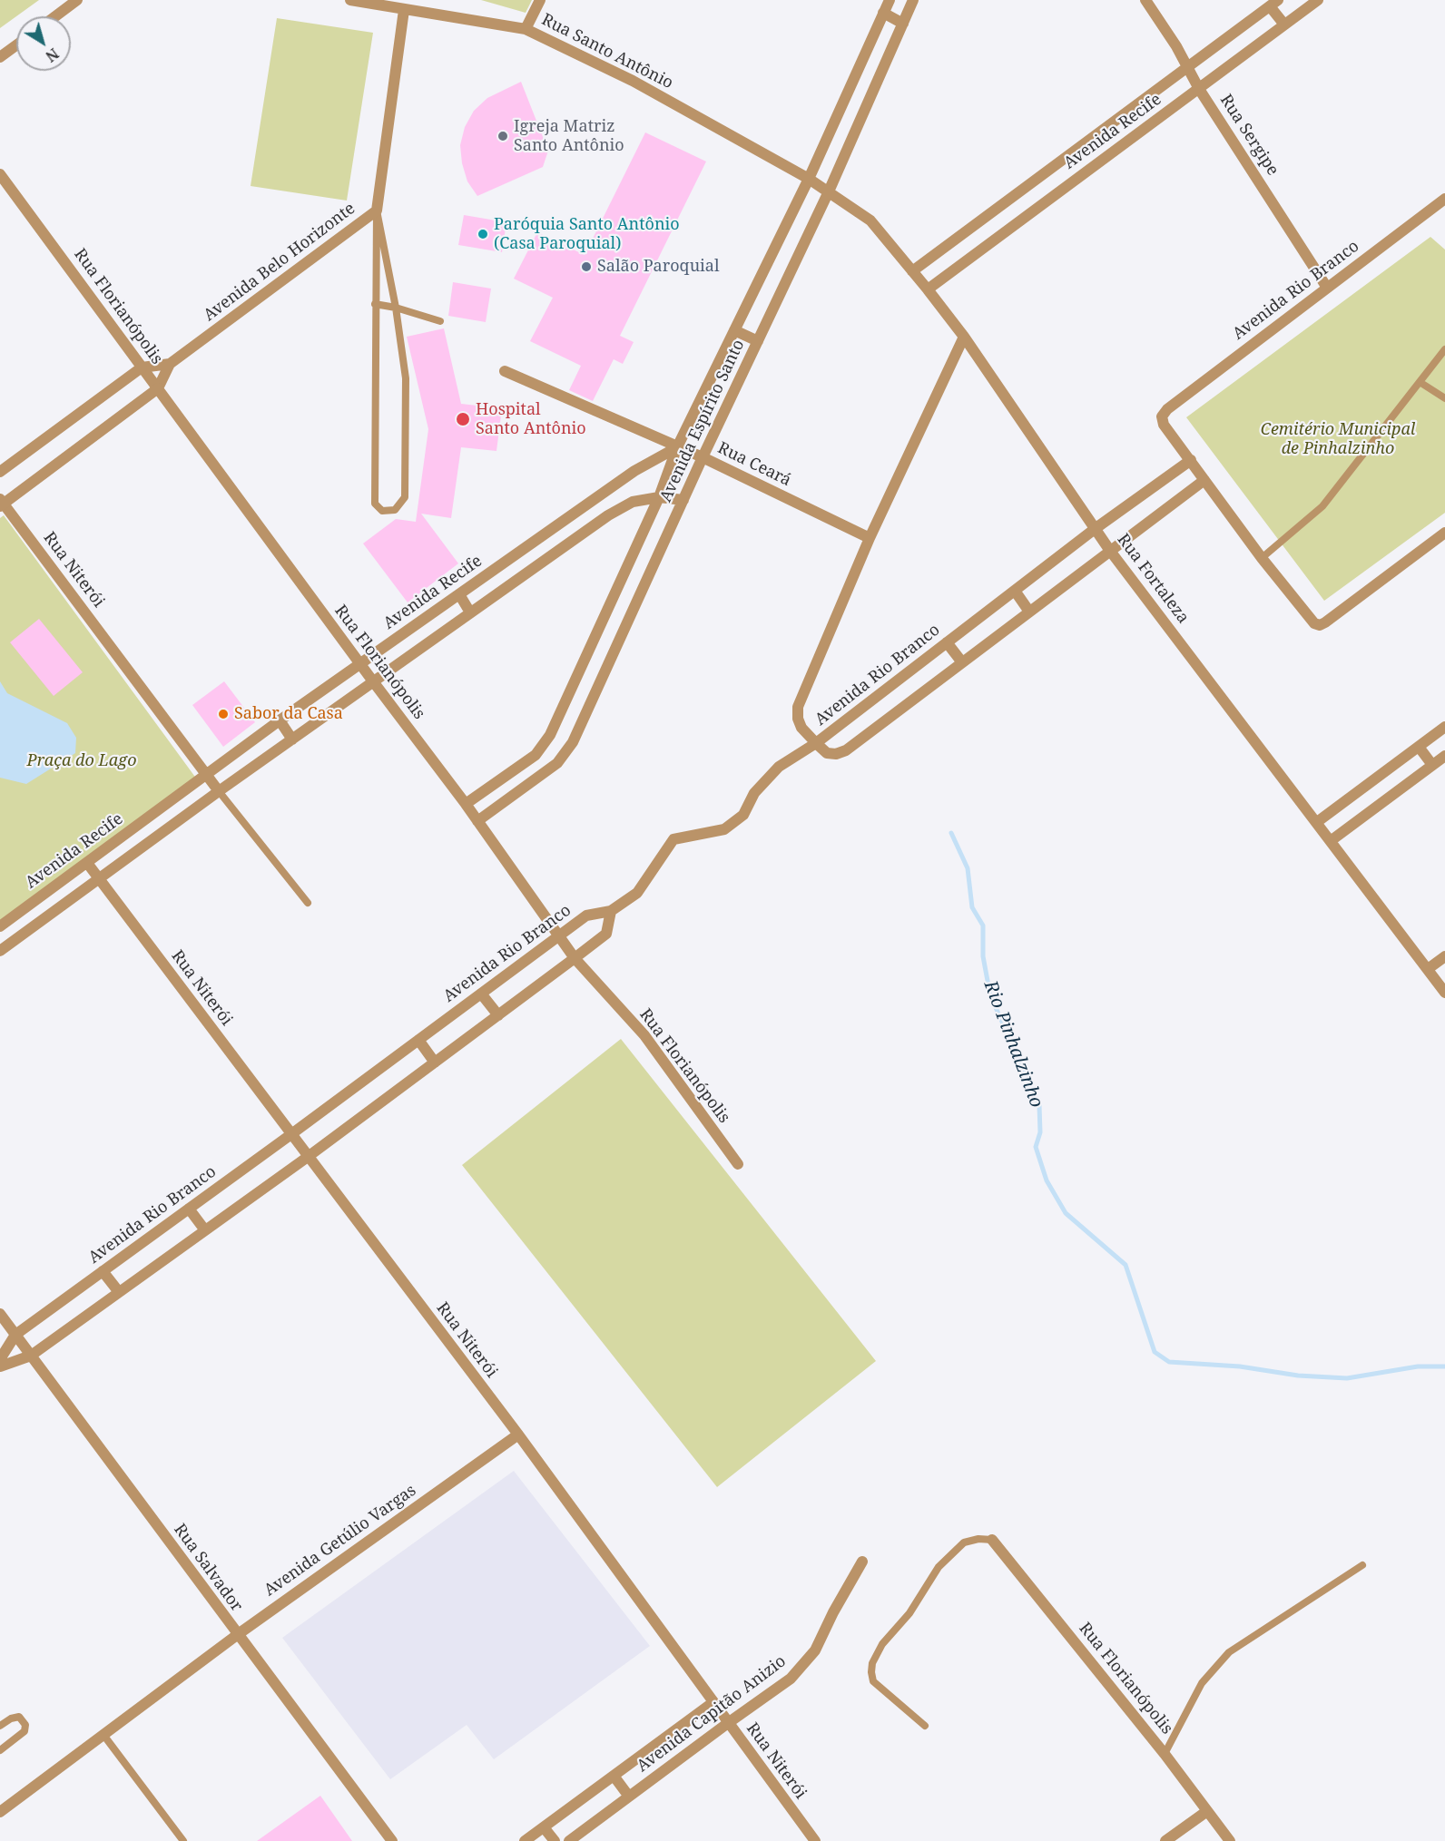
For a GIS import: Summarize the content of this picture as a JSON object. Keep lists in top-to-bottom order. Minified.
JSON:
{"streets":{"street":["Rua Santo Antônio","Avenida Recife","Rua Sergipe","Avenida Belo Horizonte","Avenida Rio Branco","Rua Florianópolis","Avenida Espírito Santo","Rua Ceará","Rua Niterói","Rua Fortaleza","Avenida Getúlio Vargas","Rua Salvador","Avenida Capitão Anizio"]},"crossings":[["Rua Santo Antônio","Avenida Belo Horizonte"],["Rua Santo Antônio","Avenida Espírito Santo"],["Rua Santo Antônio","Rua Fortaleza"],["Avenida Recife","Rua Sergipe"],["Avenida Recife","Rua Florianópolis"],["Avenida Recife","Avenida Espírito Santo"],["Avenida Recife","Rua Ceará"],["Avenida Recife","Rua Niterói"],["Avenida Recife","Rua Fortaleza"],["Rua Sergipe","Avenida Rio Branco"],["Avenida Belo Horizonte","Rua Florianópolis"],["Avenida Belo Horizonte","Rua Niterói"],["Avenida Rio Branco","Rua Florianópolis"],["Avenida Rio Branco","Rua Niterói"],["Avenida Rio Branco","Rua Fortaleza"],["Avenida Rio Branco","Rua Salvador"],["Rua Florianópolis","Avenida Espírito Santo"],["Avenida Espírito Santo","Rua Ceará"],["Avenida Espírito Santo","Rua Fortaleza"],["Rua Niterói","Avenida Getúlio Vargas"],["Rua Niterói","Avenida Capitão Anizio"],["Avenida Getúlio Vargas","Rua Salvador"]],"water":["Rio Pinhalzinho"],"parks":["Cemitério Municipal de Pinhalzinho","Praça do Lago"],"places":["Igreja Matriz Santo Antônio","Paróquia Santo Antônio (Casa Paroquial)","Salão Paroquial","Hospital Santo Antônio","Sabor da Casa"],"north":"bottom right"}
